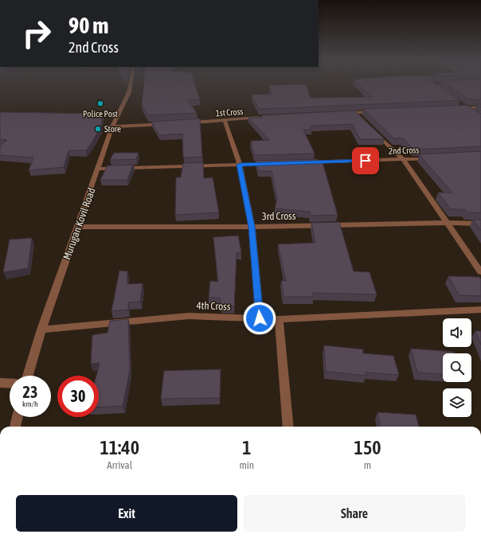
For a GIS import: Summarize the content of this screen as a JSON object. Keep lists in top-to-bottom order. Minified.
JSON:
{"streets":{"street":["1st Cross","2nd Cross","3rd Cross","Murugan Kovil Road","4th Cross"]},"crossings":[["3rd Cross","Murugan Kovil Road"],["Murugan Kovil Road","4th Cross"]],"places":["Police Post","Store"],"page":{"turn":["90 m","2nd Cross"],"speed":"23 km/h","limit":"30","eta":["11:40","Arrival","1","min","150","m"],"buttons":["Exit","Share"]}}
